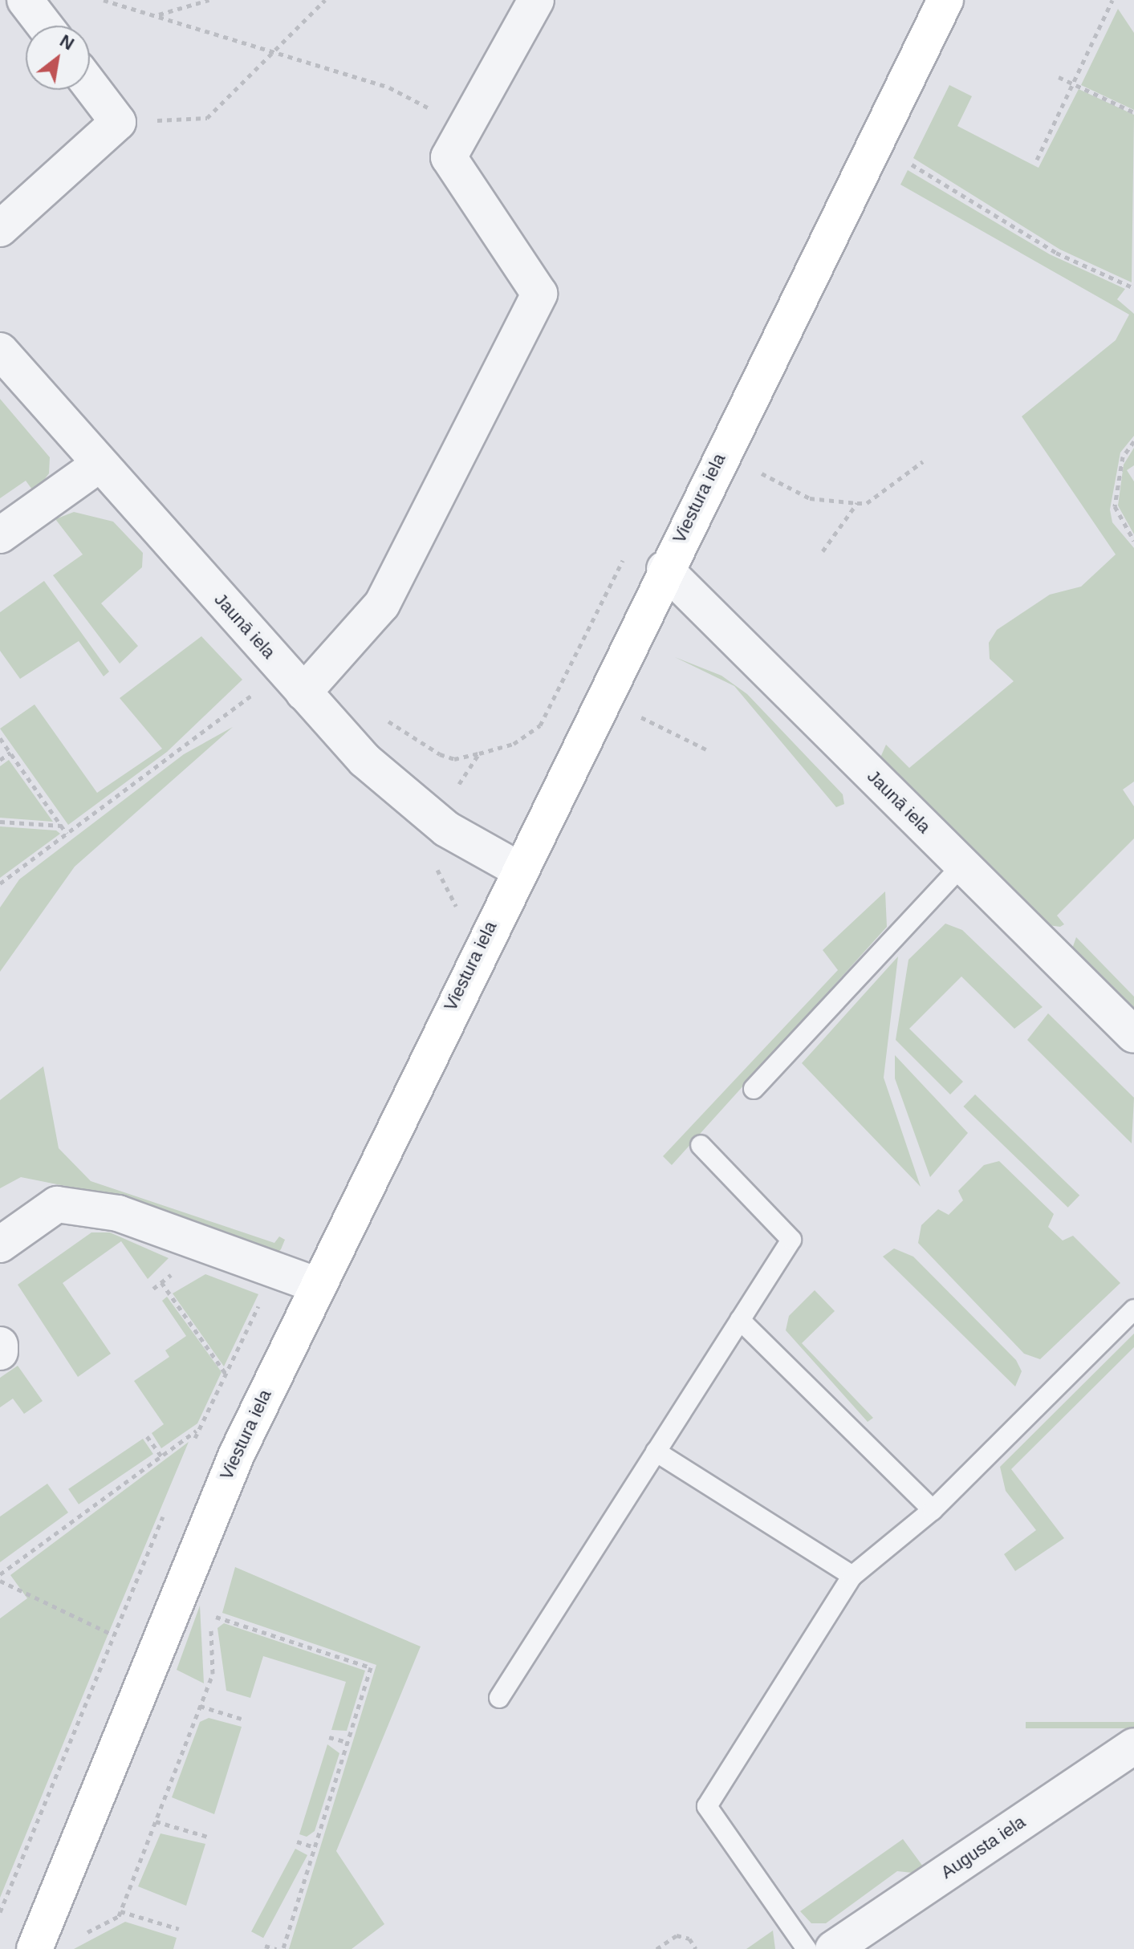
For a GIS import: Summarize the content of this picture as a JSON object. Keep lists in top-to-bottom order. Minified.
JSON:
{"streets":{"street":["Viestura iela","Jaunā iela","Augusta iela"]},"crossings":[["Viestura iela","Jaunā iela"]],"north":"top right"}
